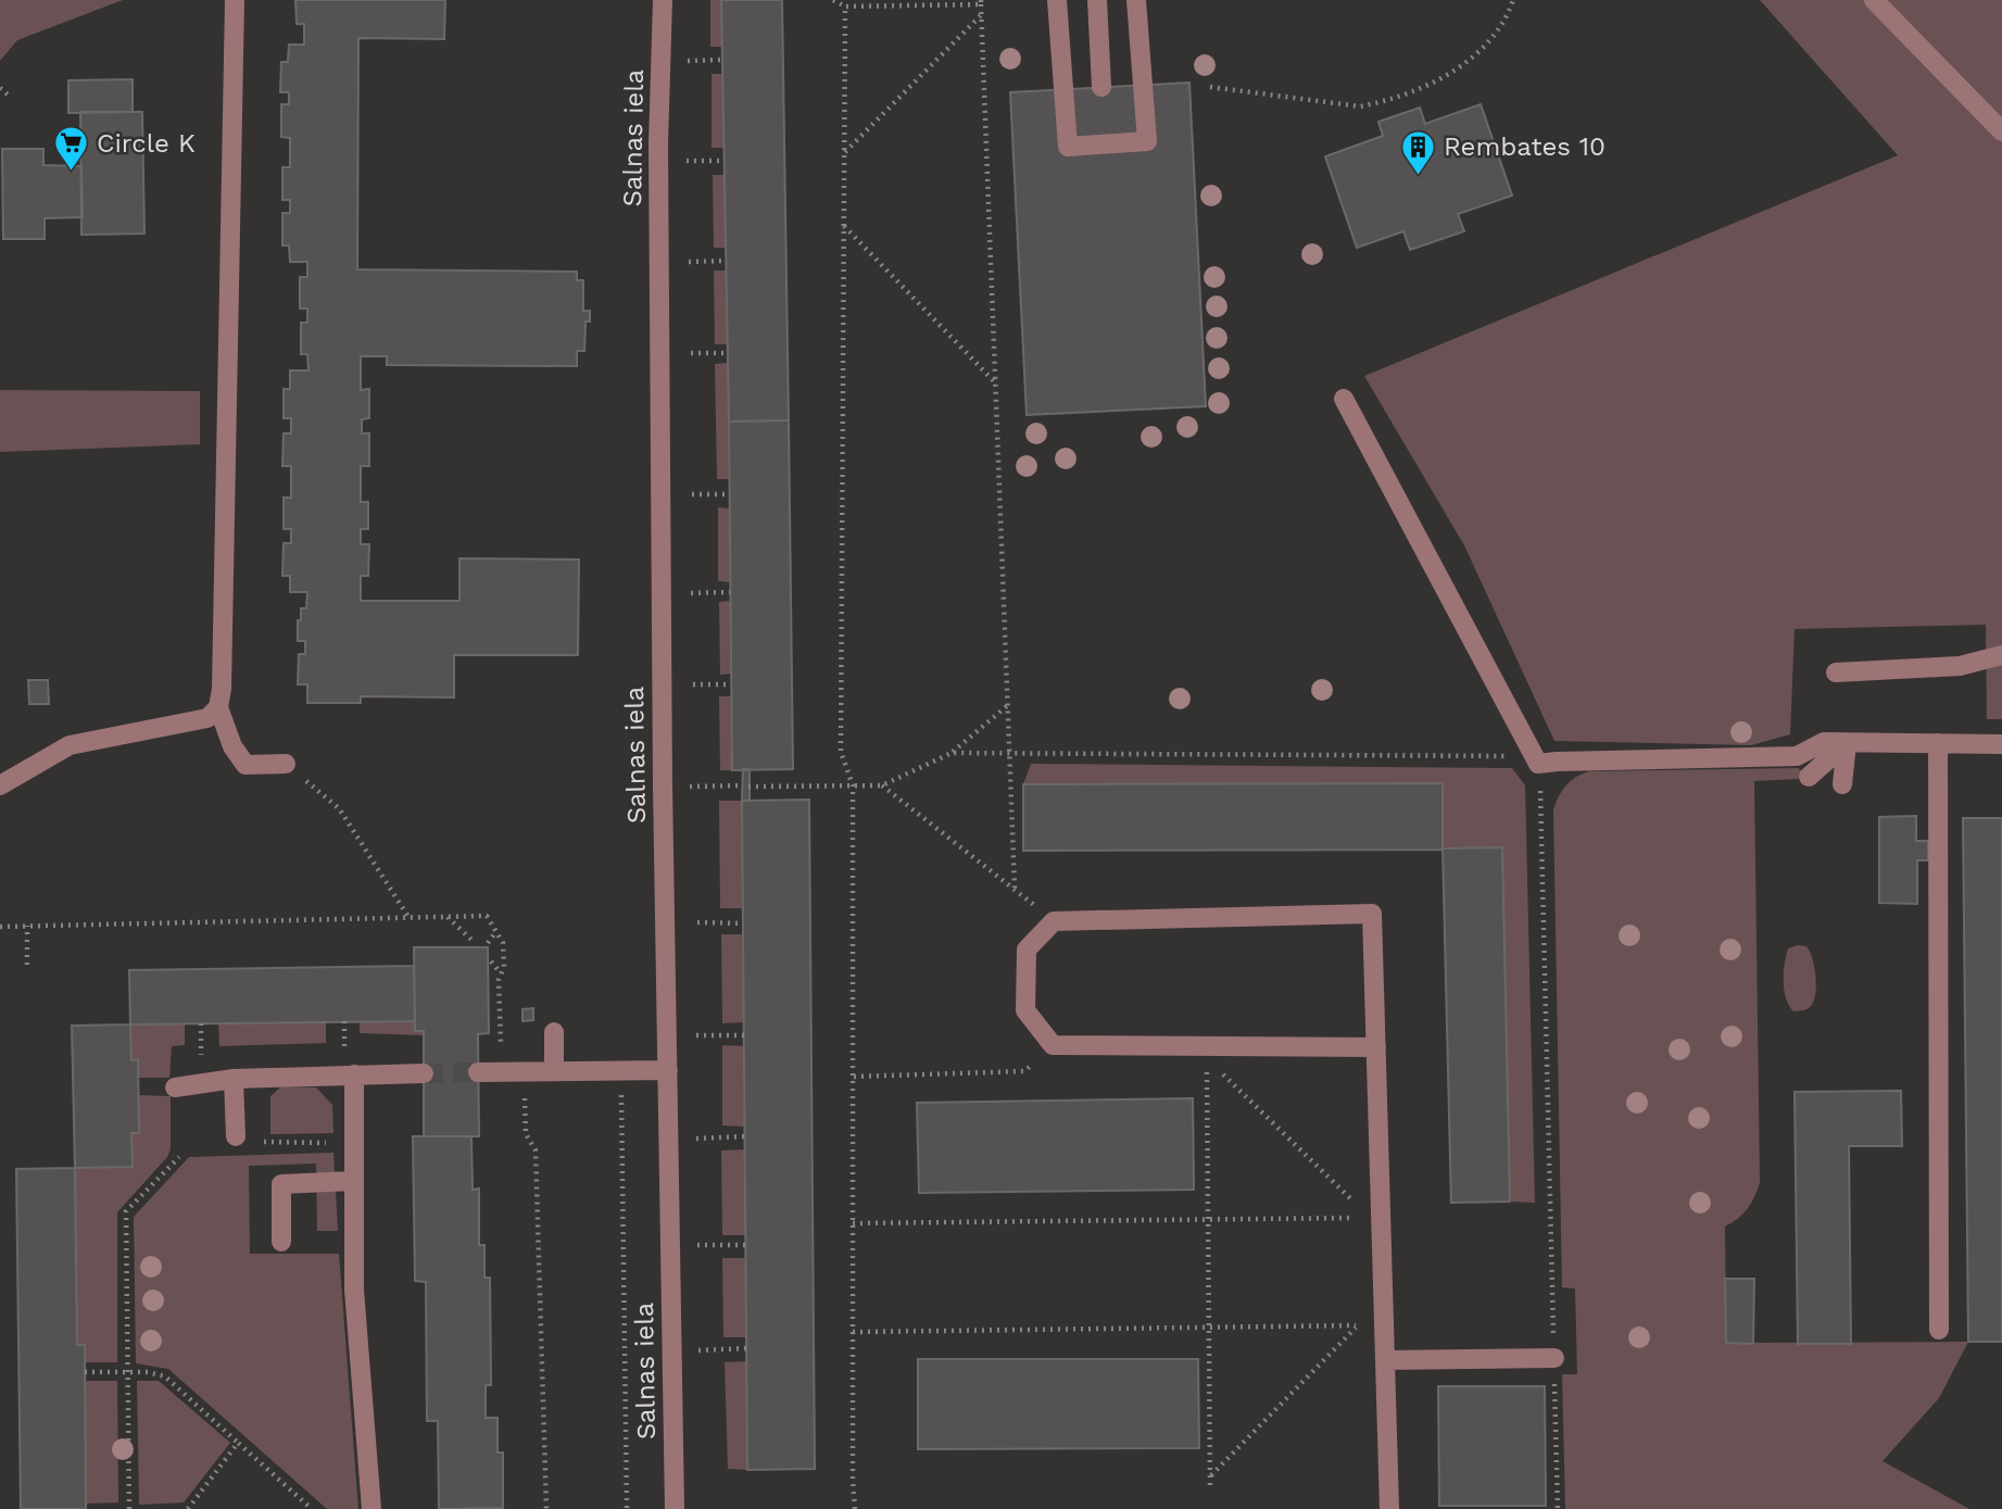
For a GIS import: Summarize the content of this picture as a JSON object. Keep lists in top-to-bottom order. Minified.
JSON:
{"streets":{"street":["Salnas iela"]},"places":{"supermarket":["Circle K"],"building":["Rembates 10"]}}
